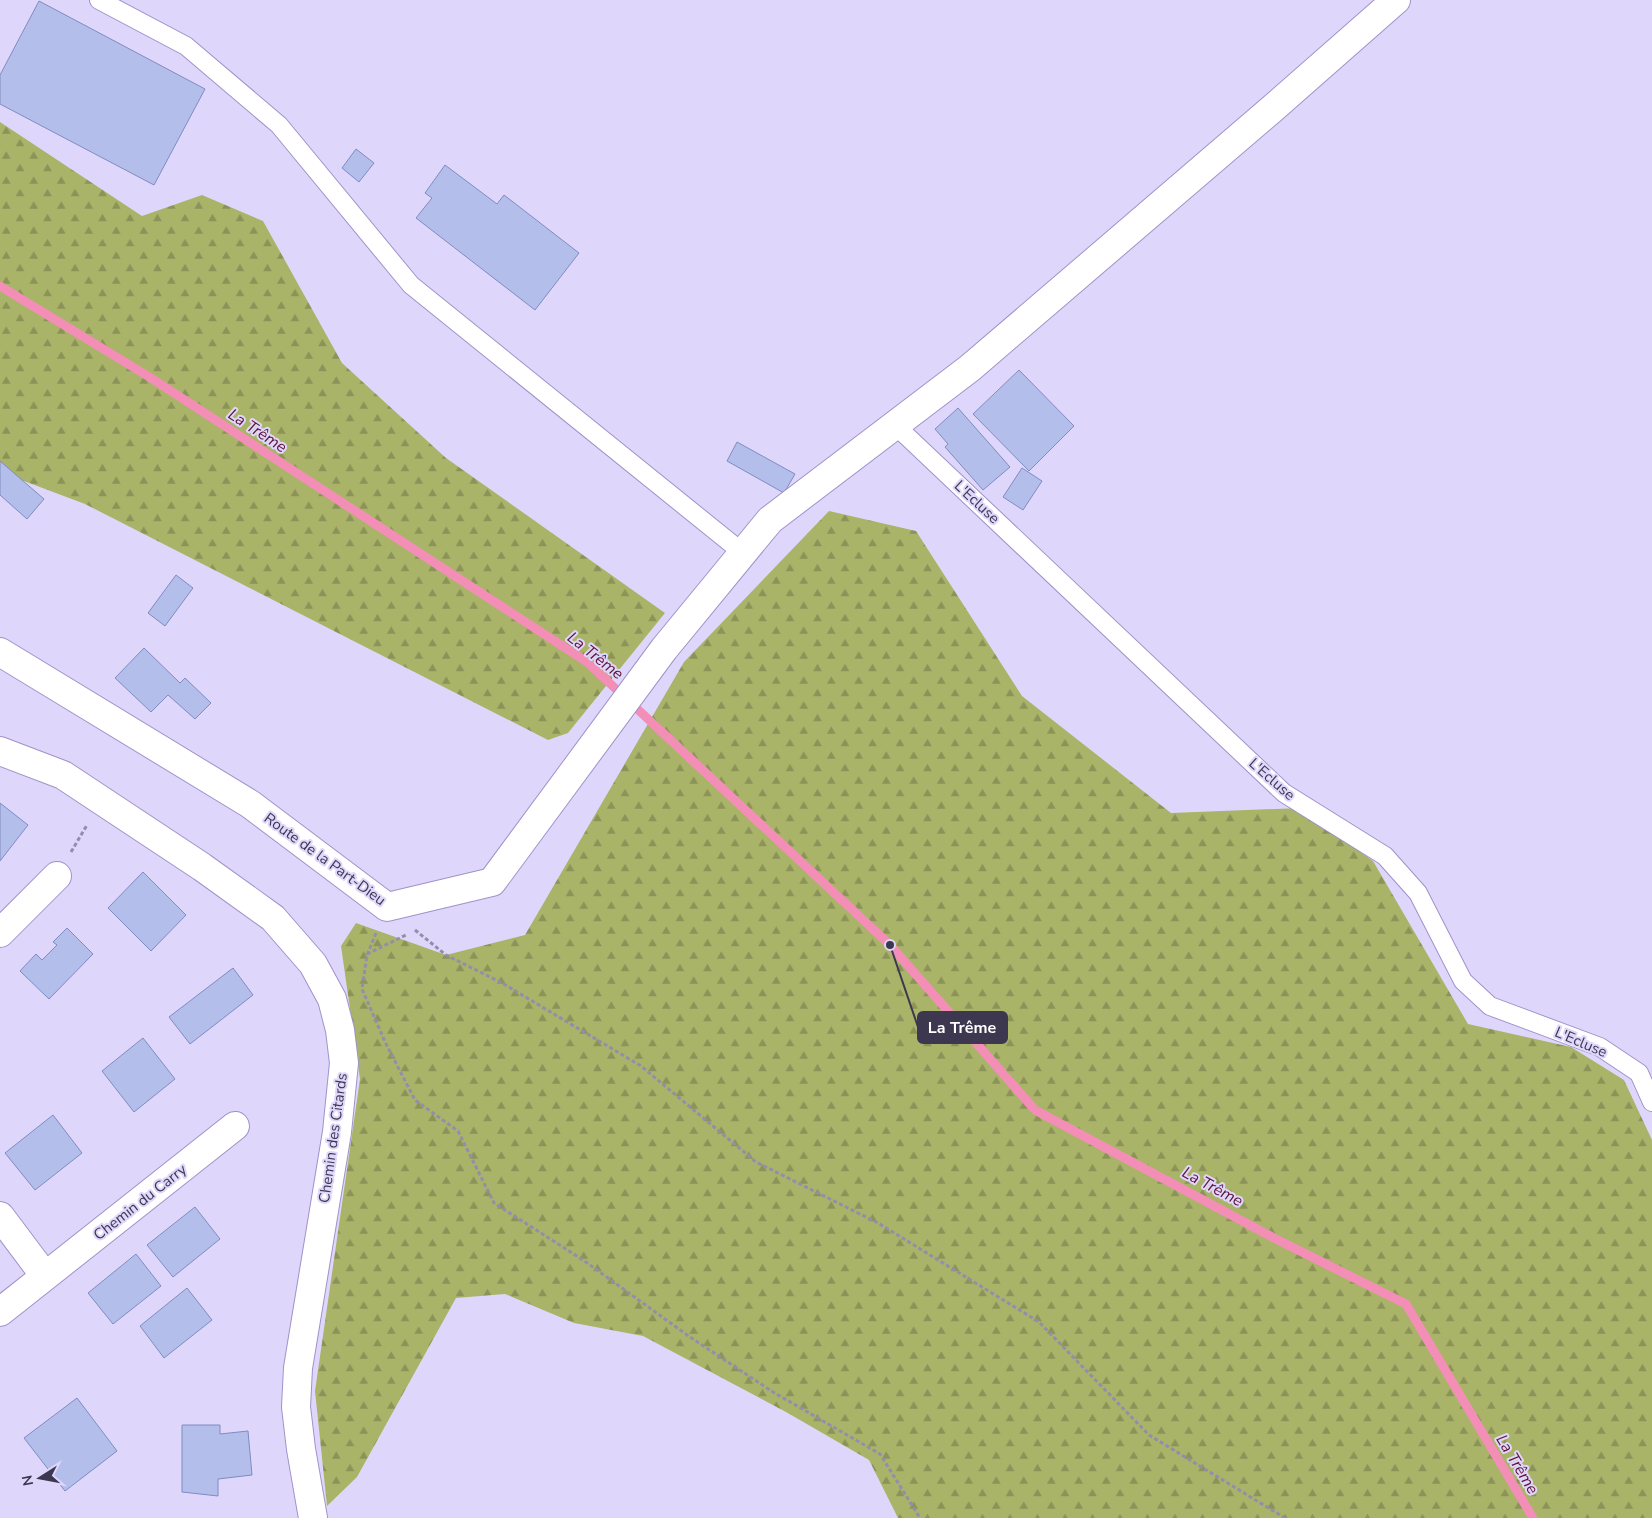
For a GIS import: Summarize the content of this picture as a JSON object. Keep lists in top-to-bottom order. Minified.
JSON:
{"streets":{"street":["Route de la Part-Dieu","Chemin des Citards","Chemin du Carry"],"lane":["L'Ecluse"]},"crossings":[["L'Ecluse","Route de la Part-Dieu"]],"water":["La Trême"],"places":["La Trême"],"north":"left"}
